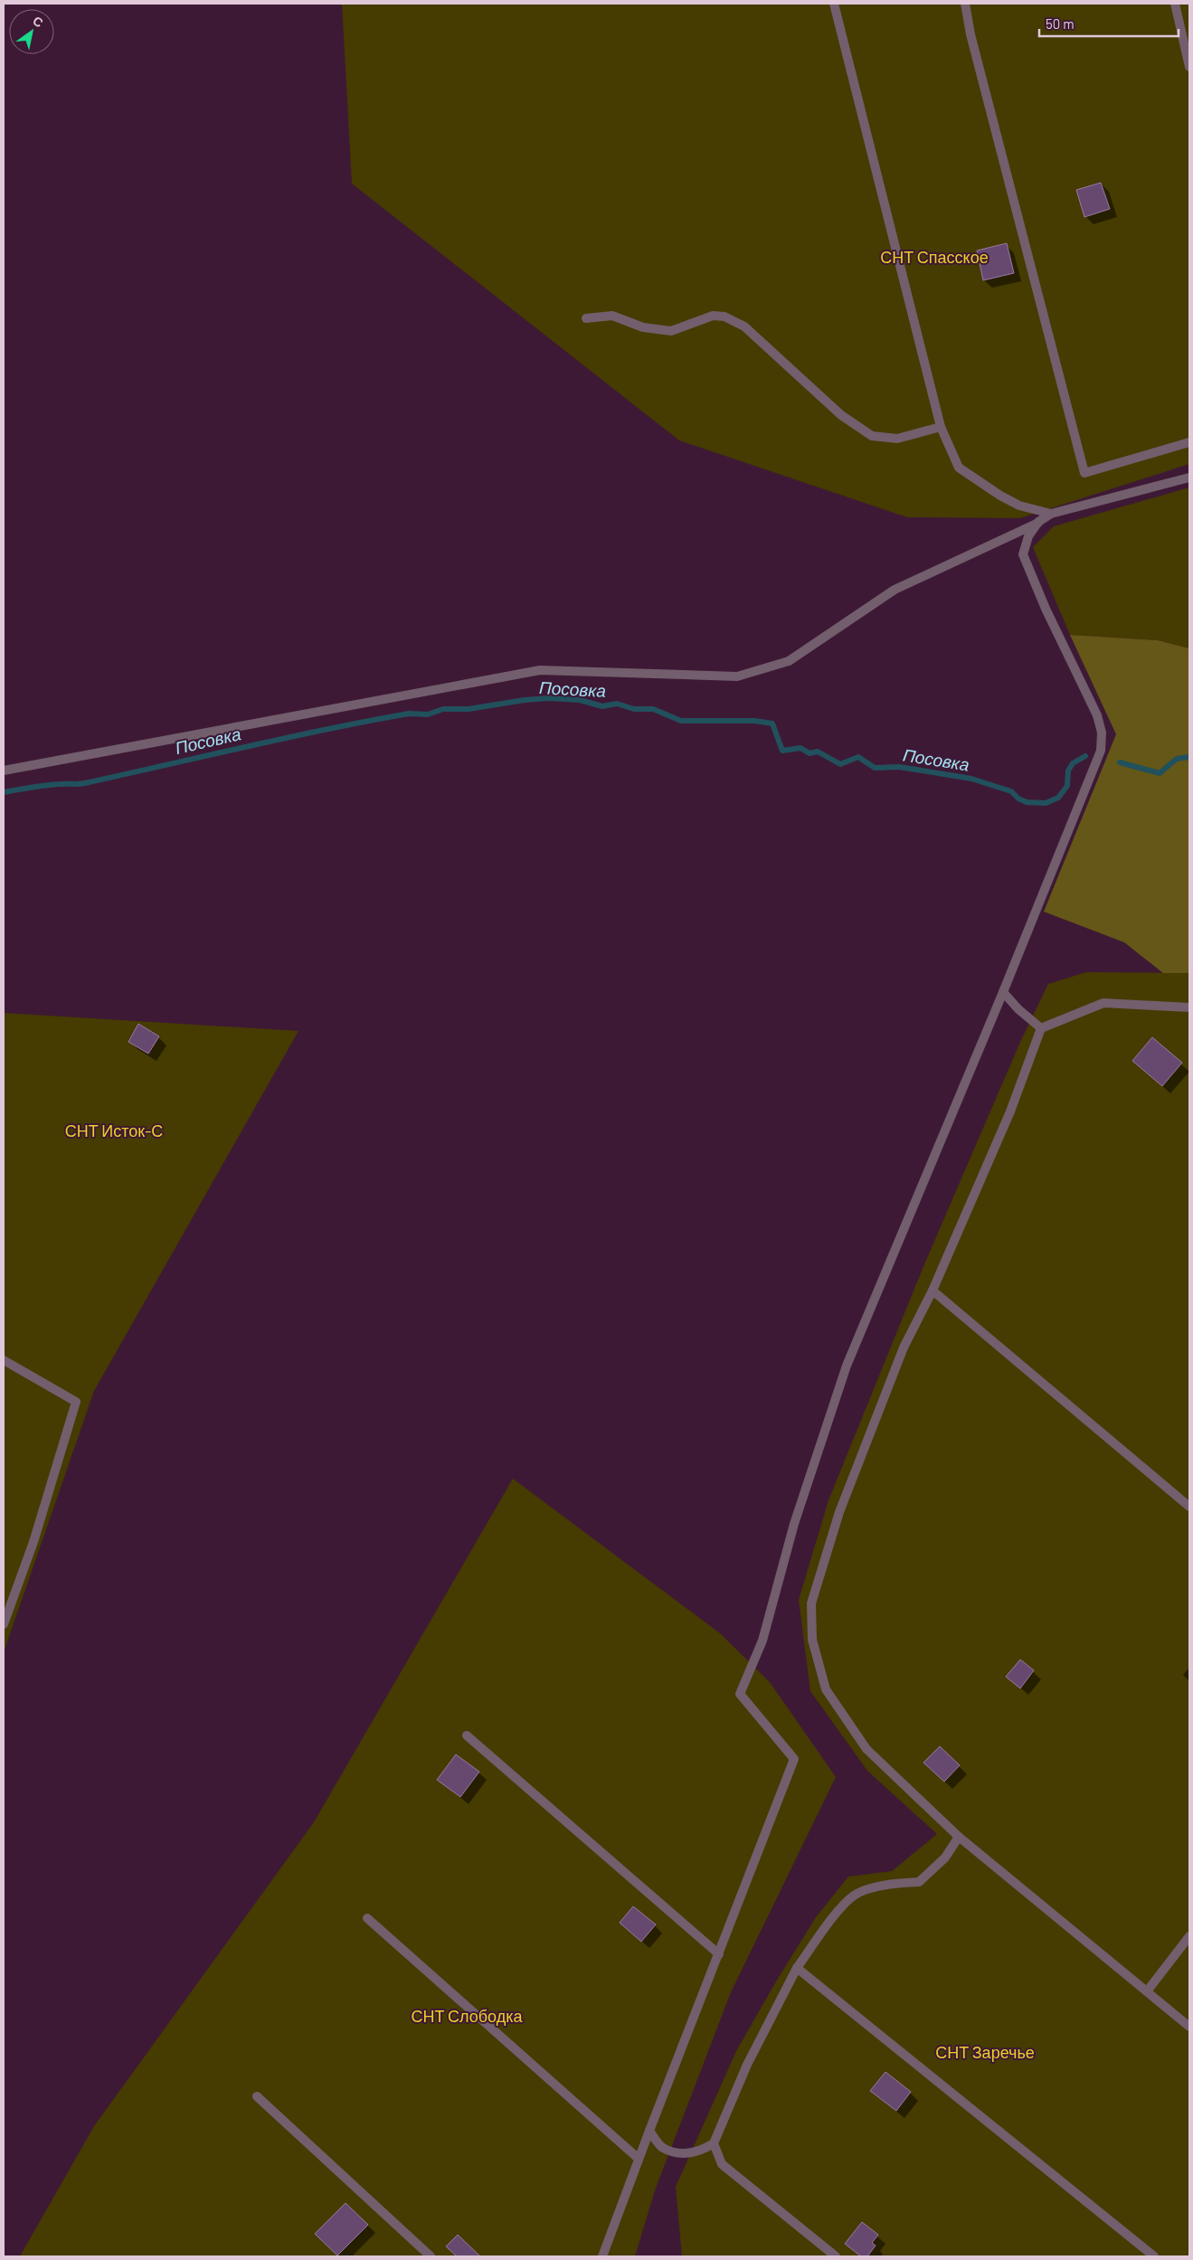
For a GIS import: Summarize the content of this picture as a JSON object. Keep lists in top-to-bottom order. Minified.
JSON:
{"water":["Посовка"],"parks":["СНТ Спасское","СНТ Исток-С","СНТ Слободка","СНТ Заречье"],"scale_bar":"50 m","north":"top right"}
